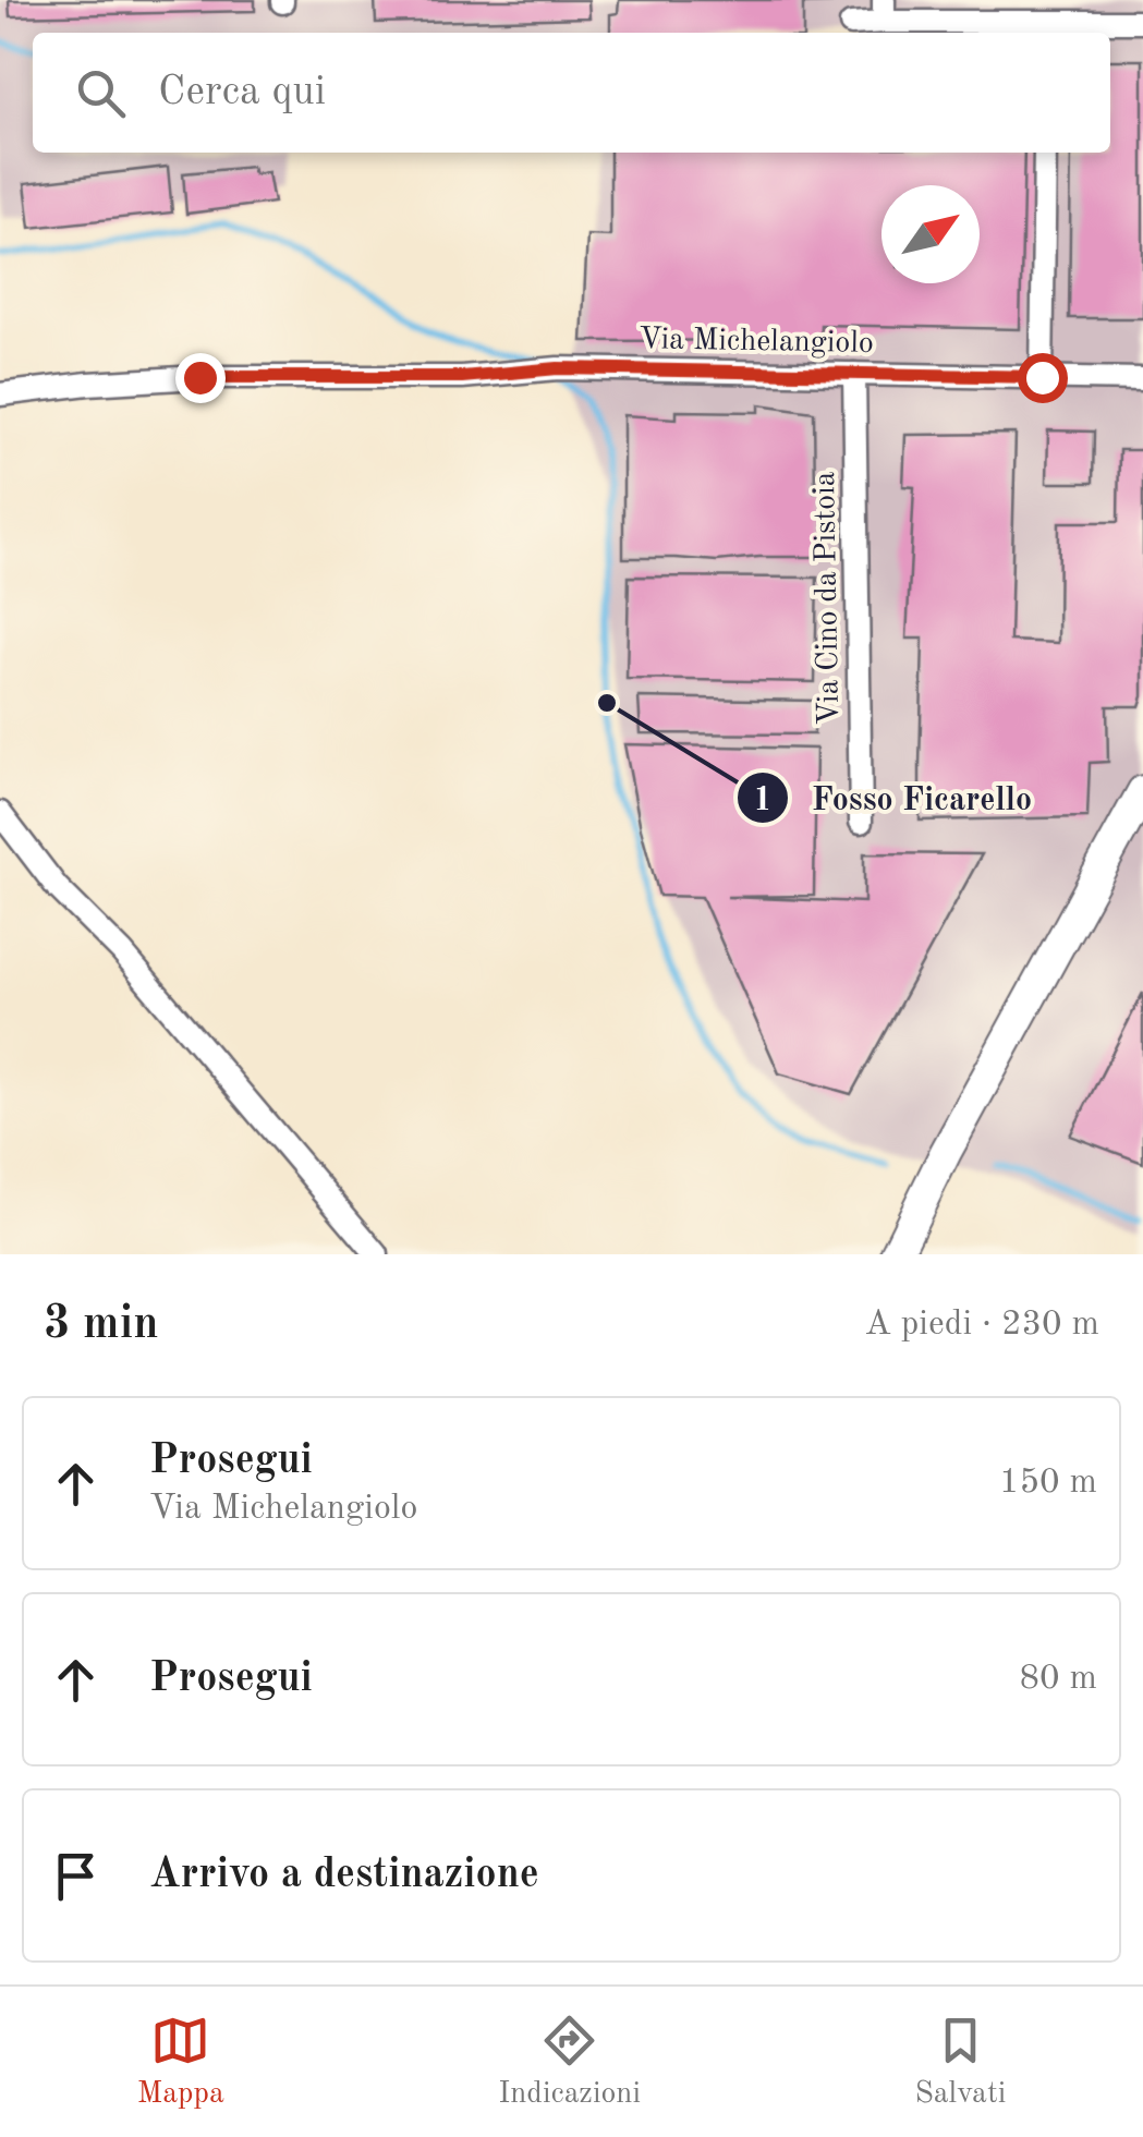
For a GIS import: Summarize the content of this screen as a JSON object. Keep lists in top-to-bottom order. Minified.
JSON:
{"streets":{"street":["Via Michelangiolo","Via Cino da Pistoia"]},"crossings":[["Via Michelangiolo","Via Cino da Pistoia"]],"places":["Fosso Ficarello"],"north":"top right","page":{"search":"Cerca qui","heading":["3 min","A piedi · 230 m"],"list":[["Prosegui","Via Michelangiolo","150 m"],["Prosegui","80 m"],"Arrivo a destinazione"],"nav":["Mappa","Indicazioni","Salvati"]}}
